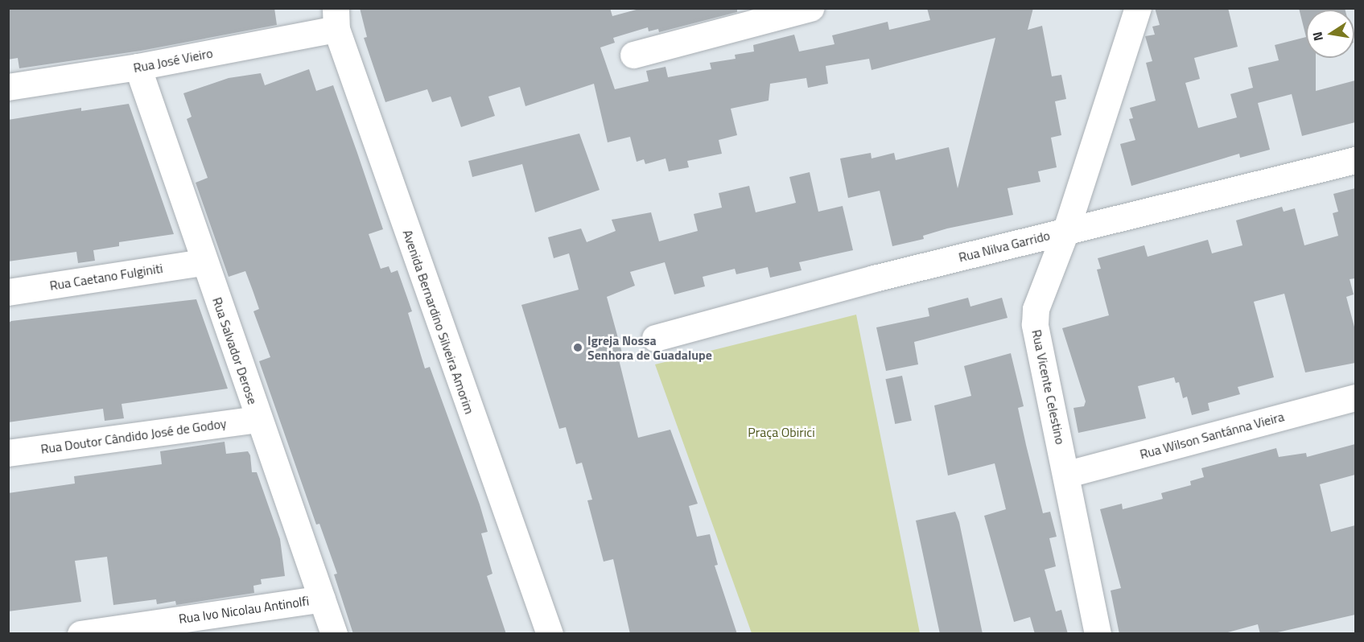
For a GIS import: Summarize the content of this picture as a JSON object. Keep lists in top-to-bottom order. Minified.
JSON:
{"streets":{"street":["Rua José Vieiro","Rua Nilva Garrido","Rua Caetano Fulginiti","Avenida Bernardino Silveira Amorim","Rua Salvador Derose","Rua Vicente Celestino","Rua Wilson Santánna Vieira","Rua Doutor Cândido José de Godoy","Rua Ivo Nicolau Antinolfi"]},"crossings":[["Rua José Vieiro","Avenida Bernardino Silveira Amorim"],["Rua José Vieiro","Rua Salvador Derose"],["Rua Nilva Garrido","Rua Vicente Celestino"],["Rua Caetano Fulginiti","Rua Salvador Derose"],["Rua Salvador Derose","Rua Doutor Cândido José de Godoy"],["Rua Salvador Derose","Rua Ivo Nicolau Antinolfi"],["Rua Vicente Celestino","Rua Wilson Santánna Vieira"]],"parks":["Praça Obirici"],"places":["Igreja Nossa Senhora de Guadalupe"],"north":"left"}
